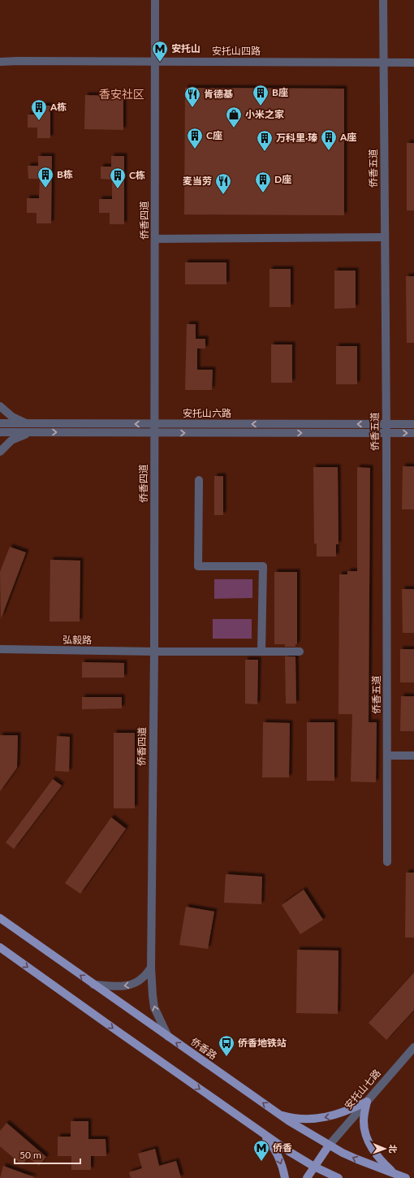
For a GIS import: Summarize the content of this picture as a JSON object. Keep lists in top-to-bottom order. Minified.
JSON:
{"streets":{"main road":["侨香路"],"street":["安托山四路","侨香五道","侨香四道","安托山六路","弘毅路","安托山七路"]},"crossings":[["安托山四路","侨香五道"],["安托山四路","侨香四道"],["侨香五道","安托山六路"],["侨香四道","安托山六路"],["侨香四道","弘毅路"],["侨香四道","侨香路"],["侨香路","安托山七路"]],"districts":["香安社区"],"places":{"metro station":["安托山","侨香"],"building":["B座","A栋","C座","A座","万科里·瑧","B栋","C栋","D座"],"restaurant":["肯德基","麦当劳"],"shop":["小米之家"],"bus stop":["侨香地铁站"]},"scale_bar":"50 m","north":"right"}
